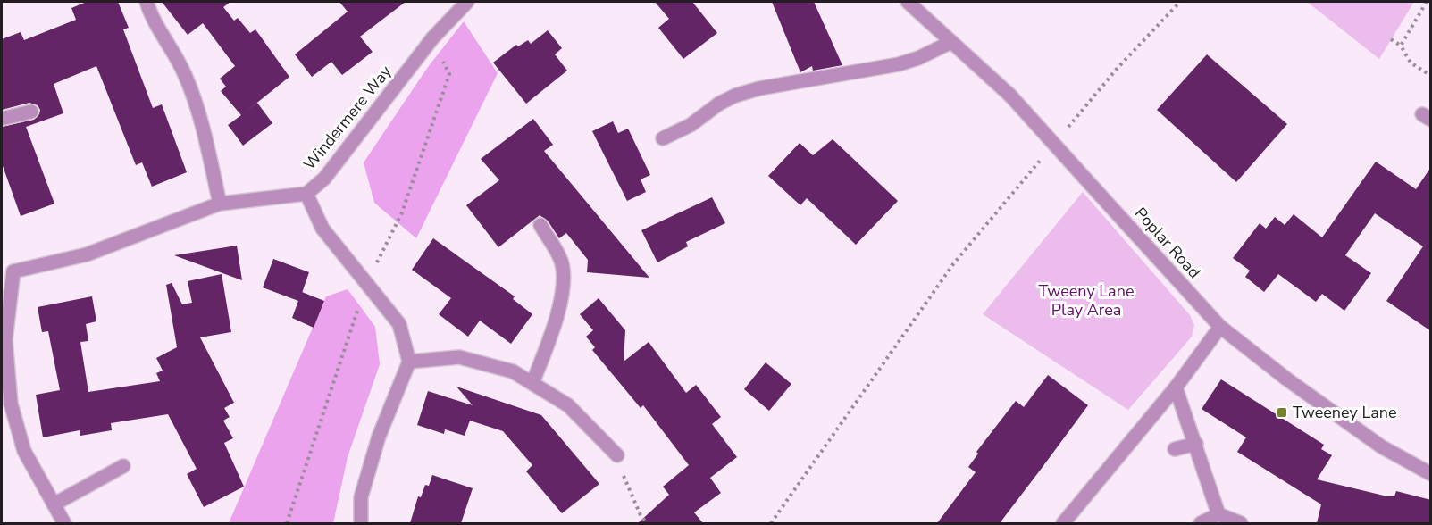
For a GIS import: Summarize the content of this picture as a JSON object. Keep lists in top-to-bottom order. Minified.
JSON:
{"streets":{"street":["Windermere Way","Poplar Road"]},"parks":["Tweeny Lane Play Area"],"places":{"transit":["Tweeney Lane"]}}
